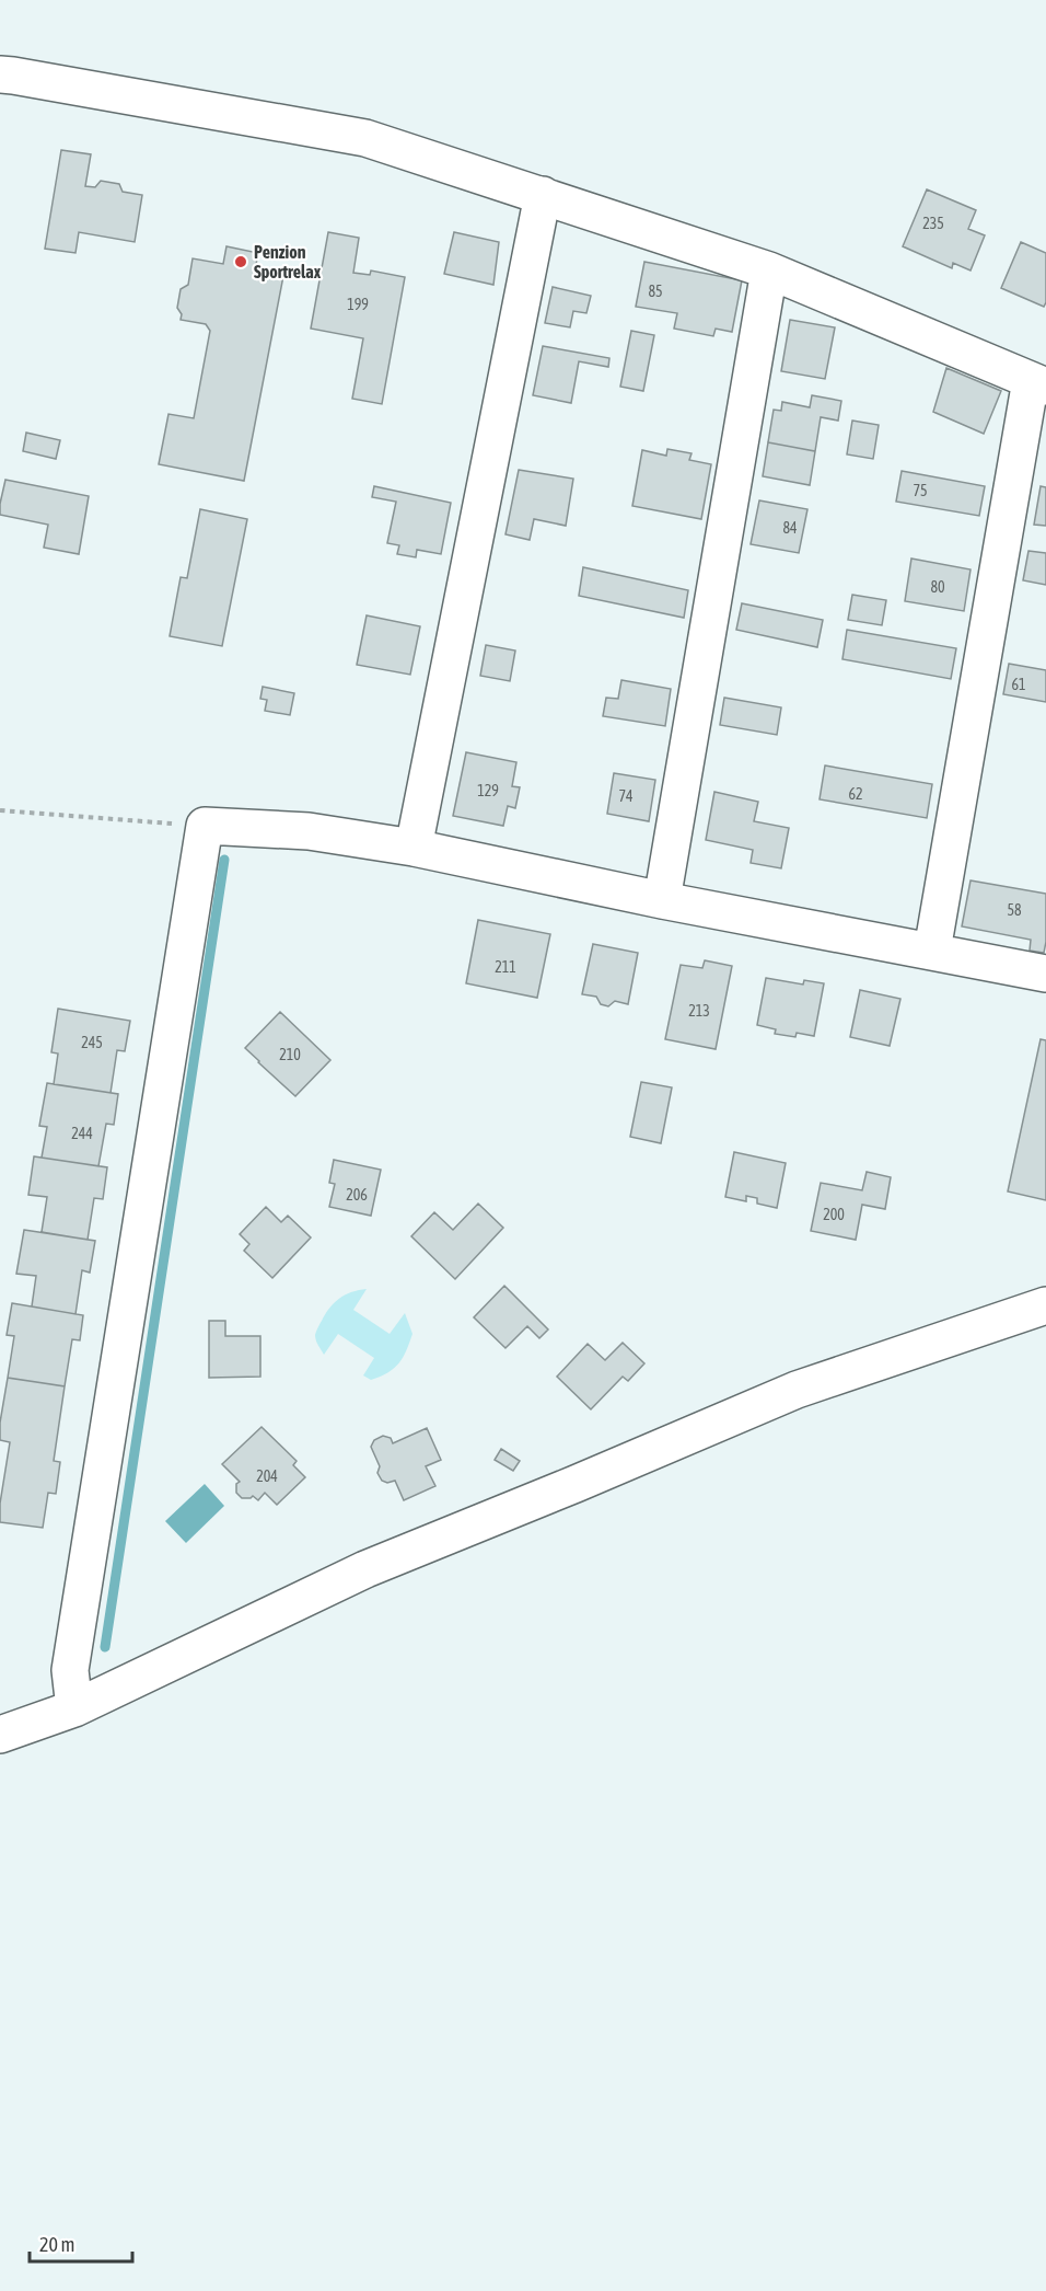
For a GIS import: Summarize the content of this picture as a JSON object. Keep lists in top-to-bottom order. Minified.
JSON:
{"places":["Penzion Sportrelax"],"house_numbers":["235","85","199","75","84","80","61","129","62","74","58","211","213","245","210","244","206","200","204"],"scale_bar":"20 m"}
